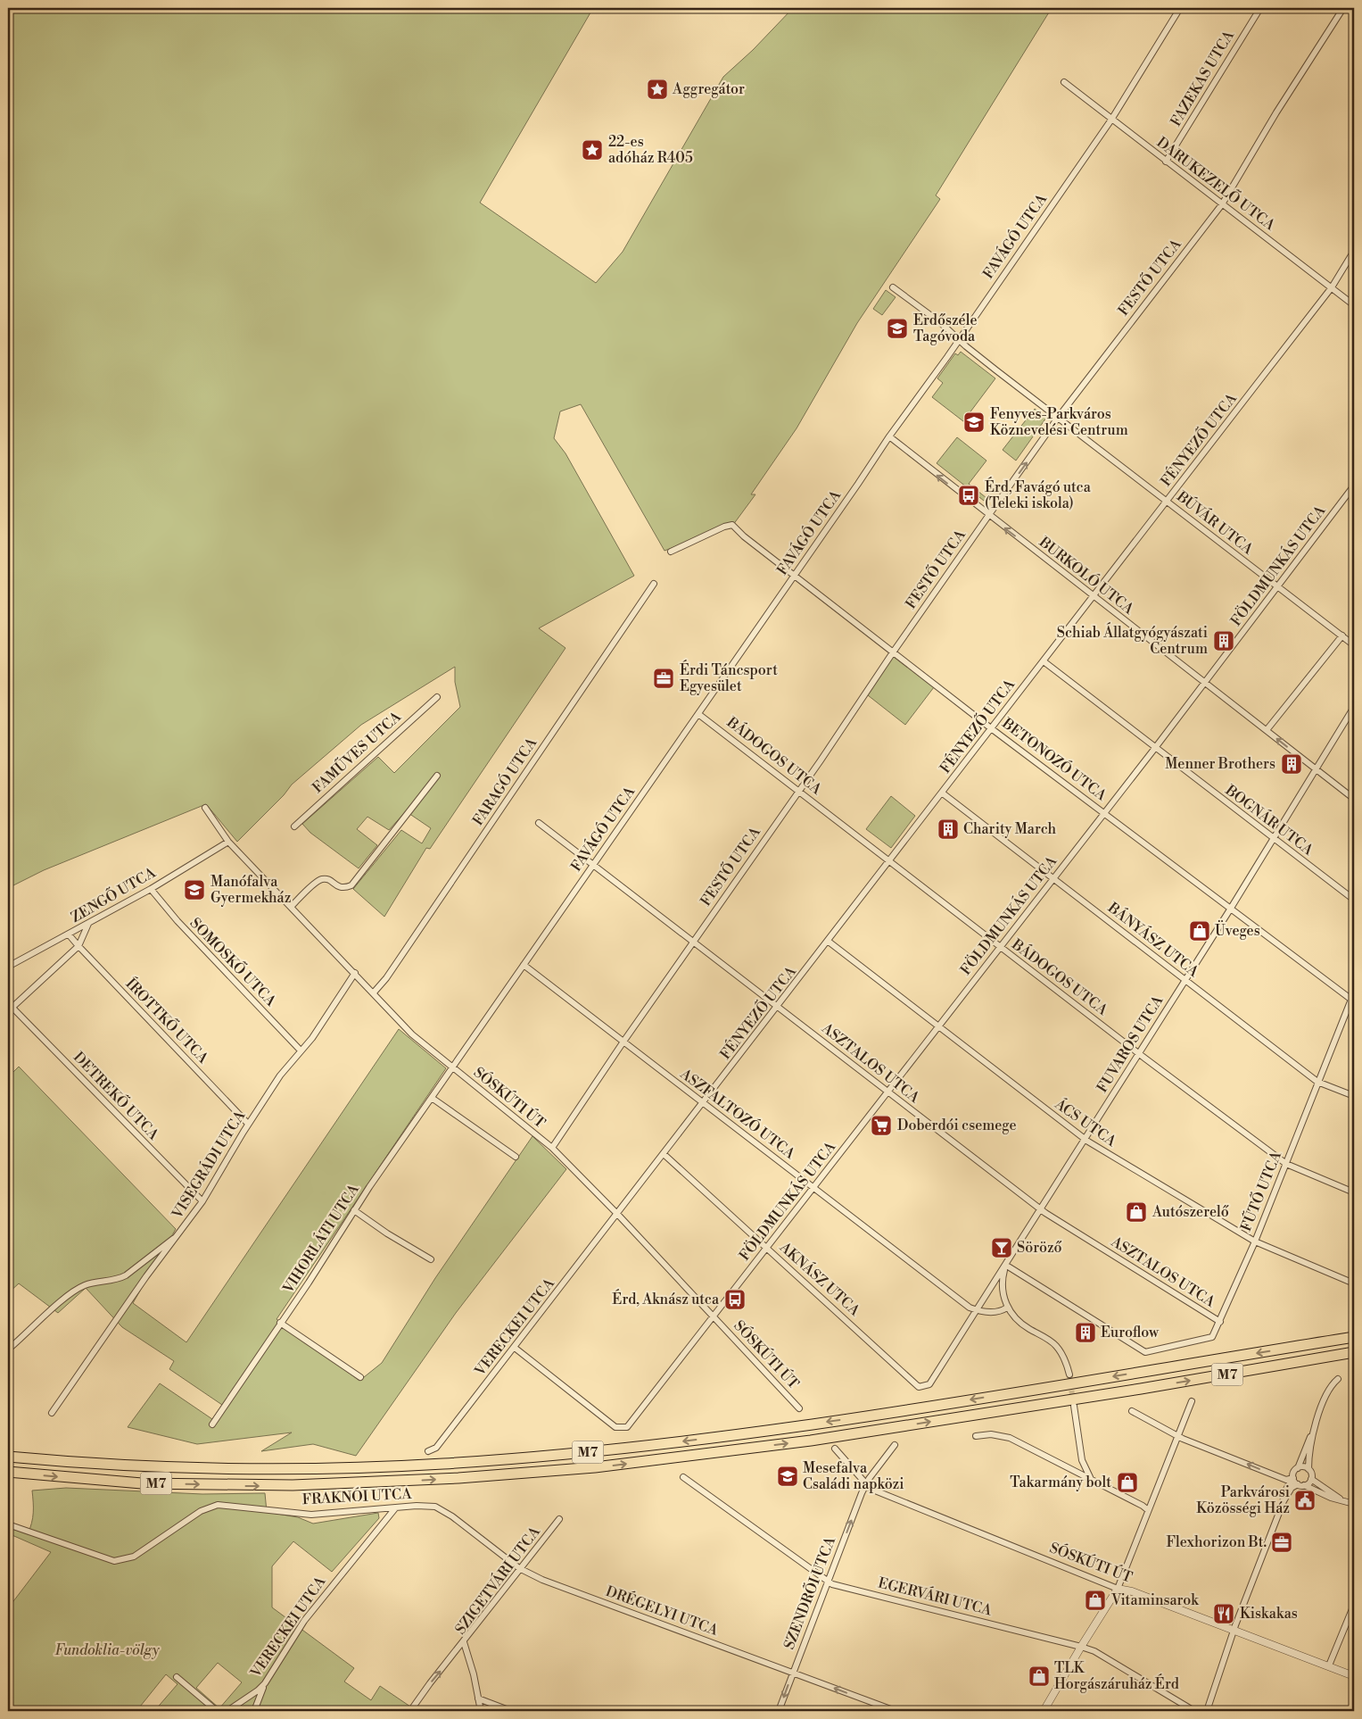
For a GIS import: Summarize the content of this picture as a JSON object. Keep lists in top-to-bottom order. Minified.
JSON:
{"streets":{"highway":["M7"],"street":["FAZEKAS UTCA","DARUKEZELŐ UTCA","FAVÁGÓ UTCA","FESTŐ UTCA","FÉNYEZŐ UTCA","BÚVÁR UTCA","FÖLDMUNKÁS UTCA","BURKOLÓ UTCA","FAMŰVES UTCA","BÁDOGOS UTCA","BETONOZÓ UTCA","FARAGÓ UTCA","BOGNÁR UTCA","ZENGŐ UTCA","BÁNYÁSZ UTCA","SOMOSKŐ UTCA","ÍROTTKŐ UTCA","FUVAROS UTCA","ASZTALOS UTCA","DETREKŐ UTCA","SÓSKÚTI ÚT","ASZFALTOZÓ UTCA","ÁCS UTCA","VISEGRÁDI UTCA","FŰTŐ UTCA","VIHORLÁTI UTCA","AKNÁSZ UTCA","VERECKEI UTCA","FRAKNÓI UTCA","SZIGETVÁRI UTCA","SZENDRŐI UTCA","EGERVÁRI UTCA","DRÉGELYI UTCA"]},"crossings":[["FAZEKAS UTCA","DARUKEZELŐ UTCA"],["DARUKEZELŐ UTCA","FAVÁGÓ UTCA"],["DARUKEZELŐ UTCA","FESTŐ UTCA"],["DARUKEZELŐ UTCA","FÉNYEZŐ UTCA"],["FAVÁGÓ UTCA","BÚVÁR UTCA"],["FAVÁGÓ UTCA","BURKOLÓ UTCA"],["FAVÁGÓ UTCA","BÁDOGOS UTCA"],["FAVÁGÓ UTCA","BETONOZÓ UTCA"],["FAVÁGÓ UTCA","ASZTALOS UTCA"],["FAVÁGÓ UTCA","SÓSKÚTI ÚT"],["FAVÁGÓ UTCA","ASZFALTOZÓ UTCA"],["FAVÁGÓ UTCA","VIHORLÁTI UTCA"],["FESTŐ UTCA","BÚVÁR UTCA"],["FESTŐ UTCA","BURKOLÓ UTCA"],["FESTŐ UTCA","BÁDOGOS UTCA"],["FESTŐ UTCA","BETONOZÓ UTCA"],["FESTŐ UTCA","ASZTALOS UTCA"],["FESTŐ UTCA","SÓSKÚTI ÚT"],["FESTŐ UTCA","ASZFALTOZÓ UTCA"],["FÉNYEZŐ UTCA","BÚVÁR UTCA"],["FÉNYEZŐ UTCA","BURKOLÓ UTCA"],["FÉNYEZŐ UTCA","BÁDOGOS UTCA"],["FÉNYEZŐ UTCA","BETONOZÓ UTCA"],["FÉNYEZŐ UTCA","BOGNÁR UTCA"],["FÉNYEZŐ UTCA","BÁNYÁSZ UTCA"],["FÉNYEZŐ UTCA","ASZTALOS UTCA"],["FÉNYEZŐ UTCA","SÓSKÚTI ÚT"],["FÉNYEZŐ UTCA","ASZFALTOZÓ UTCA"],["FÉNYEZŐ UTCA","ÁCS UTCA"],["FÉNYEZŐ UTCA","AKNÁSZ UTCA"],["FÉNYEZŐ UTCA","VERECKEI UTCA"],["BÚVÁR UTCA","FÖLDMUNKÁS UTCA"],["FÖLDMUNKÁS UTCA","BURKOLÓ UTCA"],["FÖLDMUNKÁS UTCA","BÁDOGOS UTCA"],["FÖLDMUNKÁS UTCA","BETONOZÓ UTCA"],["FÖLDMUNKÁS UTCA","BOGNÁR UTCA"],["FÖLDMUNKÁS UTCA","BÁNYÁSZ UTCA"],["FÖLDMUNKÁS UTCA","ASZTALOS UTCA"],["FÖLDMUNKÁS UTCA","SÓSKÚTI ÚT"],["FÖLDMUNKÁS UTCA","ASZFALTOZÓ UTCA"],["FÖLDMUNKÁS UTCA","ÁCS UTCA"],["FÖLDMUNKÁS UTCA","AKNÁSZ UTCA"],["BURKOLÓ UTCA","FUVAROS UTCA"],["BÁDOGOS UTCA","FUVAROS UTCA"],["BÁDOGOS UTCA","FŰTŐ UTCA"],["BETONOZÓ UTCA","FUVAROS UTCA"],["BETONOZÓ UTCA","FŰTŐ UTCA"],["FARAGÓ UTCA","SÓSKÚTI ÚT"],["BOGNÁR UTCA","FUVAROS UTCA"],["ZENGŐ UTCA","SOMOSKŐ UTCA"],["ZENGŐ UTCA","ÍROTTKŐ UTCA"],["ZENGŐ UTCA","SÓSKÚTI ÚT"],["BÁNYÁSZ UTCA","FUVAROS UTCA"],["BÁNYÁSZ UTCA","FŰTŐ UTCA"],["SOMOSKŐ UTCA","VISEGRÁDI UTCA"],["ÍROTTKŐ UTCA","VISEGRÁDI UTCA"],["FUVAROS UTCA","ASZTALOS UTCA"],["FUVAROS UTCA","ASZFALTOZÓ UTCA"],["FUVAROS UTCA","ÁCS UTCA"],["FUVAROS UTCA","FŰTŐ UTCA"],["FUVAROS UTCA","AKNÁSZ UTCA"],["ASZTALOS UTCA","FŰTŐ UTCA"],["DETREKŐ UTCA","VISEGRÁDI UTCA"],["SÓSKÚTI ÚT","VISEGRÁDI UTCA"],["SÓSKÚTI ÚT","VIHORLÁTI UTCA"],["SÓSKÚTI ÚT","VERECKEI UTCA"],["SÓSKÚTI ÚT","SZENDRŐI UTCA"],["ÁCS UTCA","FŰTŐ UTCA"],["VERECKEI UTCA","FRAKNÓI UTCA"],["FRAKNÓI UTCA","DRÉGELYI UTCA"],["SZIGETVÁRI UTCA","DRÉGELYI UTCA"],["SZENDRŐI UTCA","EGERVÁRI UTCA"],["SZENDRŐI UTCA","DRÉGELYI UTCA"]],"one_way":["BURKOLÓ UTCA"],"parks":["Fundoklia-völgy"],"places":{"place":["Aggregátor","22-es adóház R405"],"school or university":["Erdőszéle Tagóvoda","Fenyves-Parkváros Köznevelési Centrum","Manófalva Gyermekház","Mesefalva Családi napközi"],"bus stop":["Érd, Favágó utca (Teleki iskola)","Érd, Aknász utca"],"building":["Schiab Állatgyógyászati Centrum","Menner Brothers","Charity March","Euroflow"],"office":["Érdi Táncsport Egyesület","Flexhorizon Bt."],"shop":["Üveges","Autószerelő","Takarmány bolt","Vitaminsarok","TLK Horgászáruház Érd"],"supermarket":["Doberdói csemege"],"bar":["Söröző"],"public building":["Parkvárosi Közösségi Ház"],"restaurant":["Kiskakas"]}}
